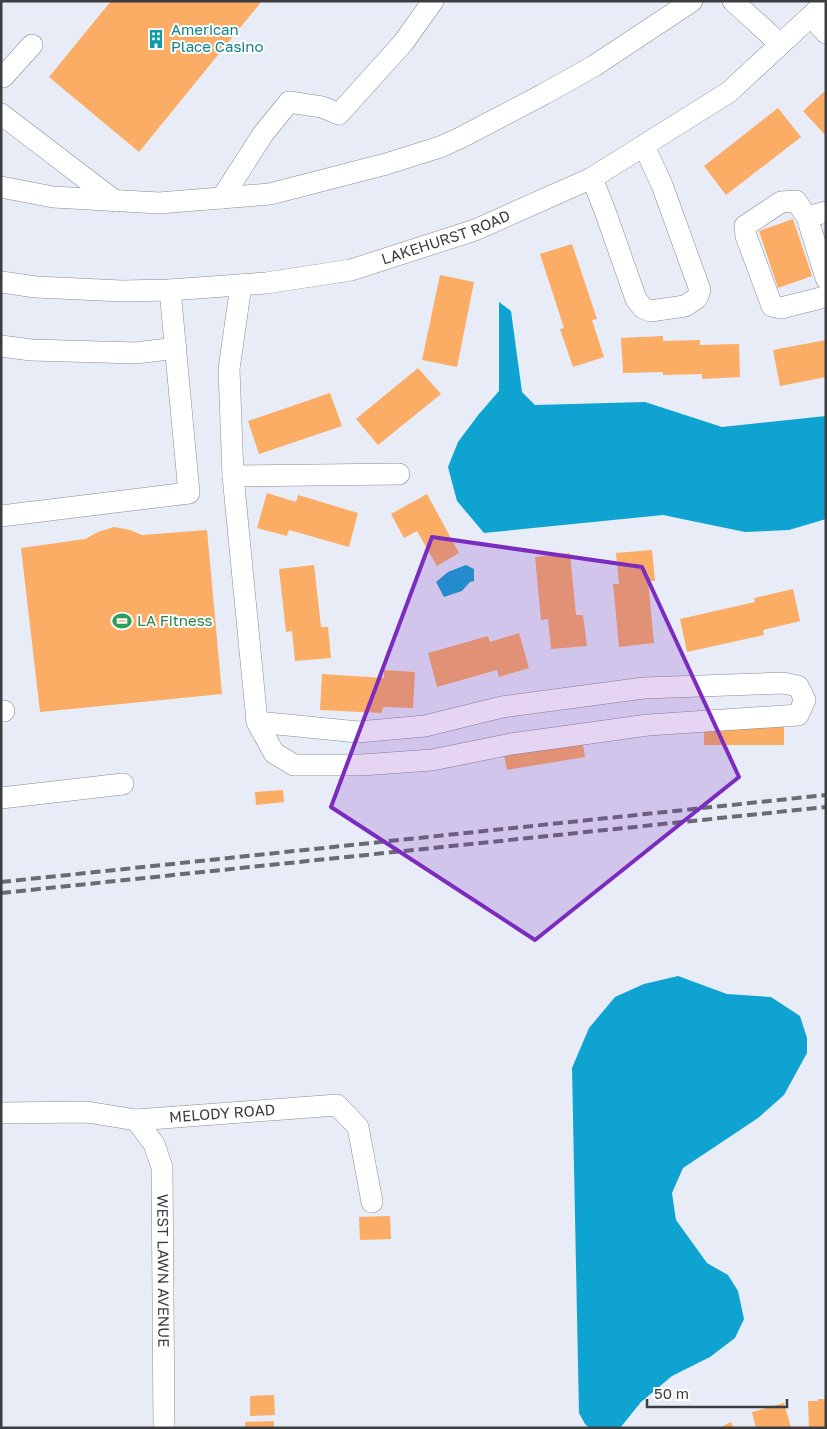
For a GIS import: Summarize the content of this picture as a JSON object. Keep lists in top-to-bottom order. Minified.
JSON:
{"streets":{"street":["LAKEHURST ROAD","MELODY ROAD","WEST LAWN AVENUE"]},"crossings":[["MELODY ROAD","WEST LAWN AVENUE"]],"places":{"building":["American Place Casino"],"sports":["LA Fitness"]},"scale_bar":"50 m"}
